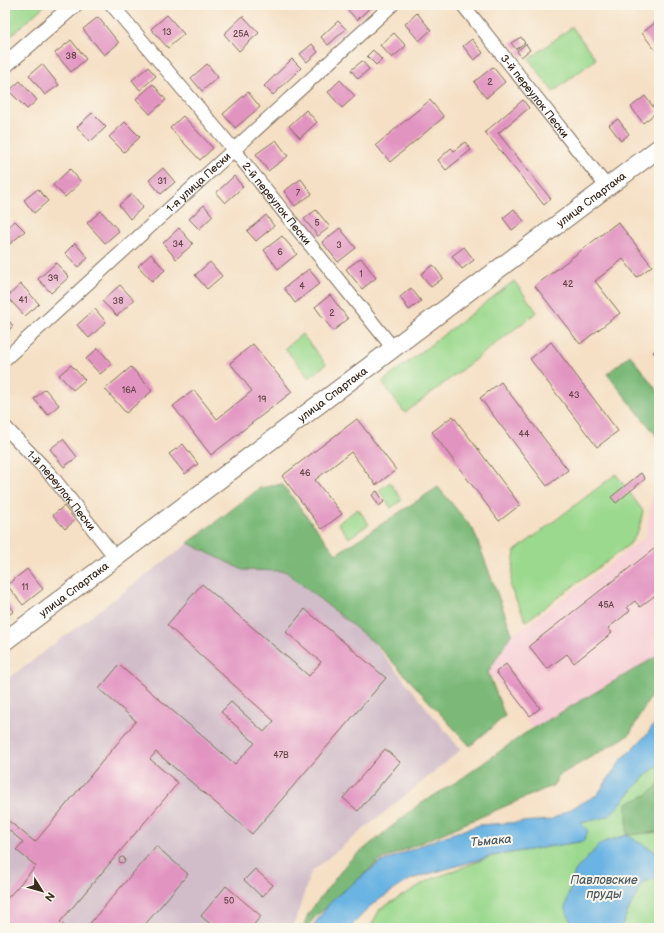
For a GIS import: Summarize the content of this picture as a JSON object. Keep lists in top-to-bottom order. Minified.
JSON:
{"streets":{"main road":["улица Спартака"],"street":["3-й переулок Пески","1-я улица Пески","2-й переулок Пески","1-й переулок Пески"]},"crossings":[["3-й переулок Пески","улица Спартака"],["1-я улица Пески","2-й переулок Пески"],["улица Спартака","2-й переулок Пески"],["улица Спартака","1-й переулок Пески"]],"water":["Тьмака","Павловские пруды"],"house_numbers":["13","25А","38","2","31","7","5","34","3","6","1","39","42","4","41","38","2","16А","43","19","44","46","11","45А","47В","50"],"north":"bottom right"}
